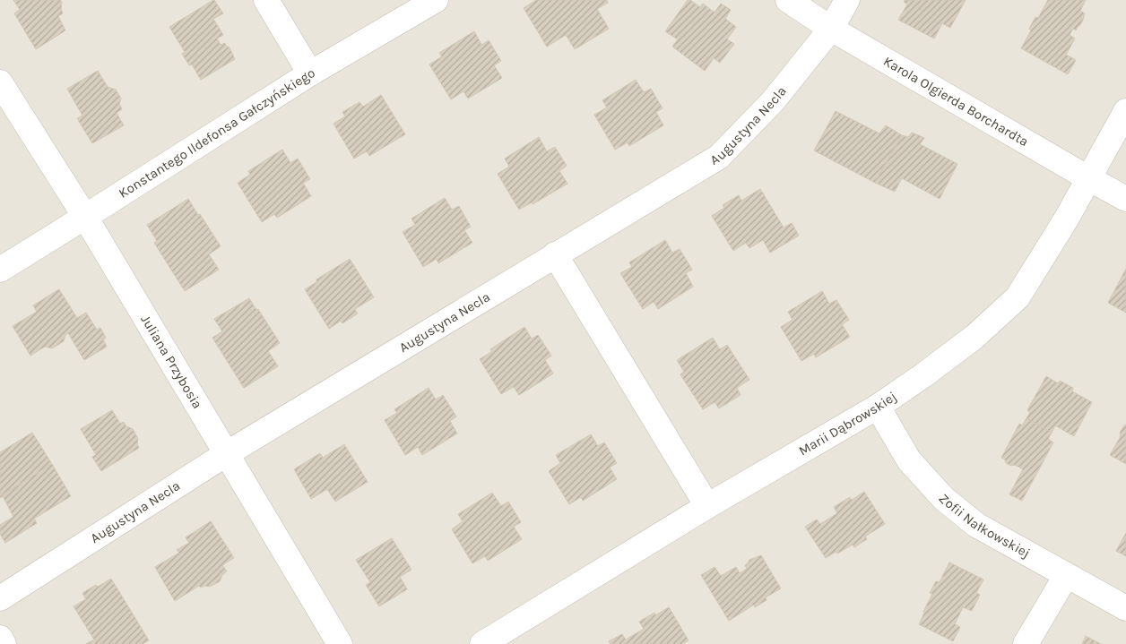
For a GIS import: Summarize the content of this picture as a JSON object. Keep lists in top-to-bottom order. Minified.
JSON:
{"streets":{"street":["Karola Olgierda Borchardta","Augustyna Necla","Konstantego Ildefonsa Gałczyńskiego","Juliana Przybosia","Marii Dąbrowskiej","Zofii Nałkowskiej"]},"crossings":[["Karola Olgierda Borchardta","Augustyna Necla"],["Karola Olgierda Borchardta","Marii Dąbrowskiej"],["Augustyna Necla","Juliana Przybosia"],["Konstantego Ildefonsa Gałczyńskiego","Juliana Przybosia"],["Marii Dąbrowskiej","Zofii Nałkowskiej"]]}
